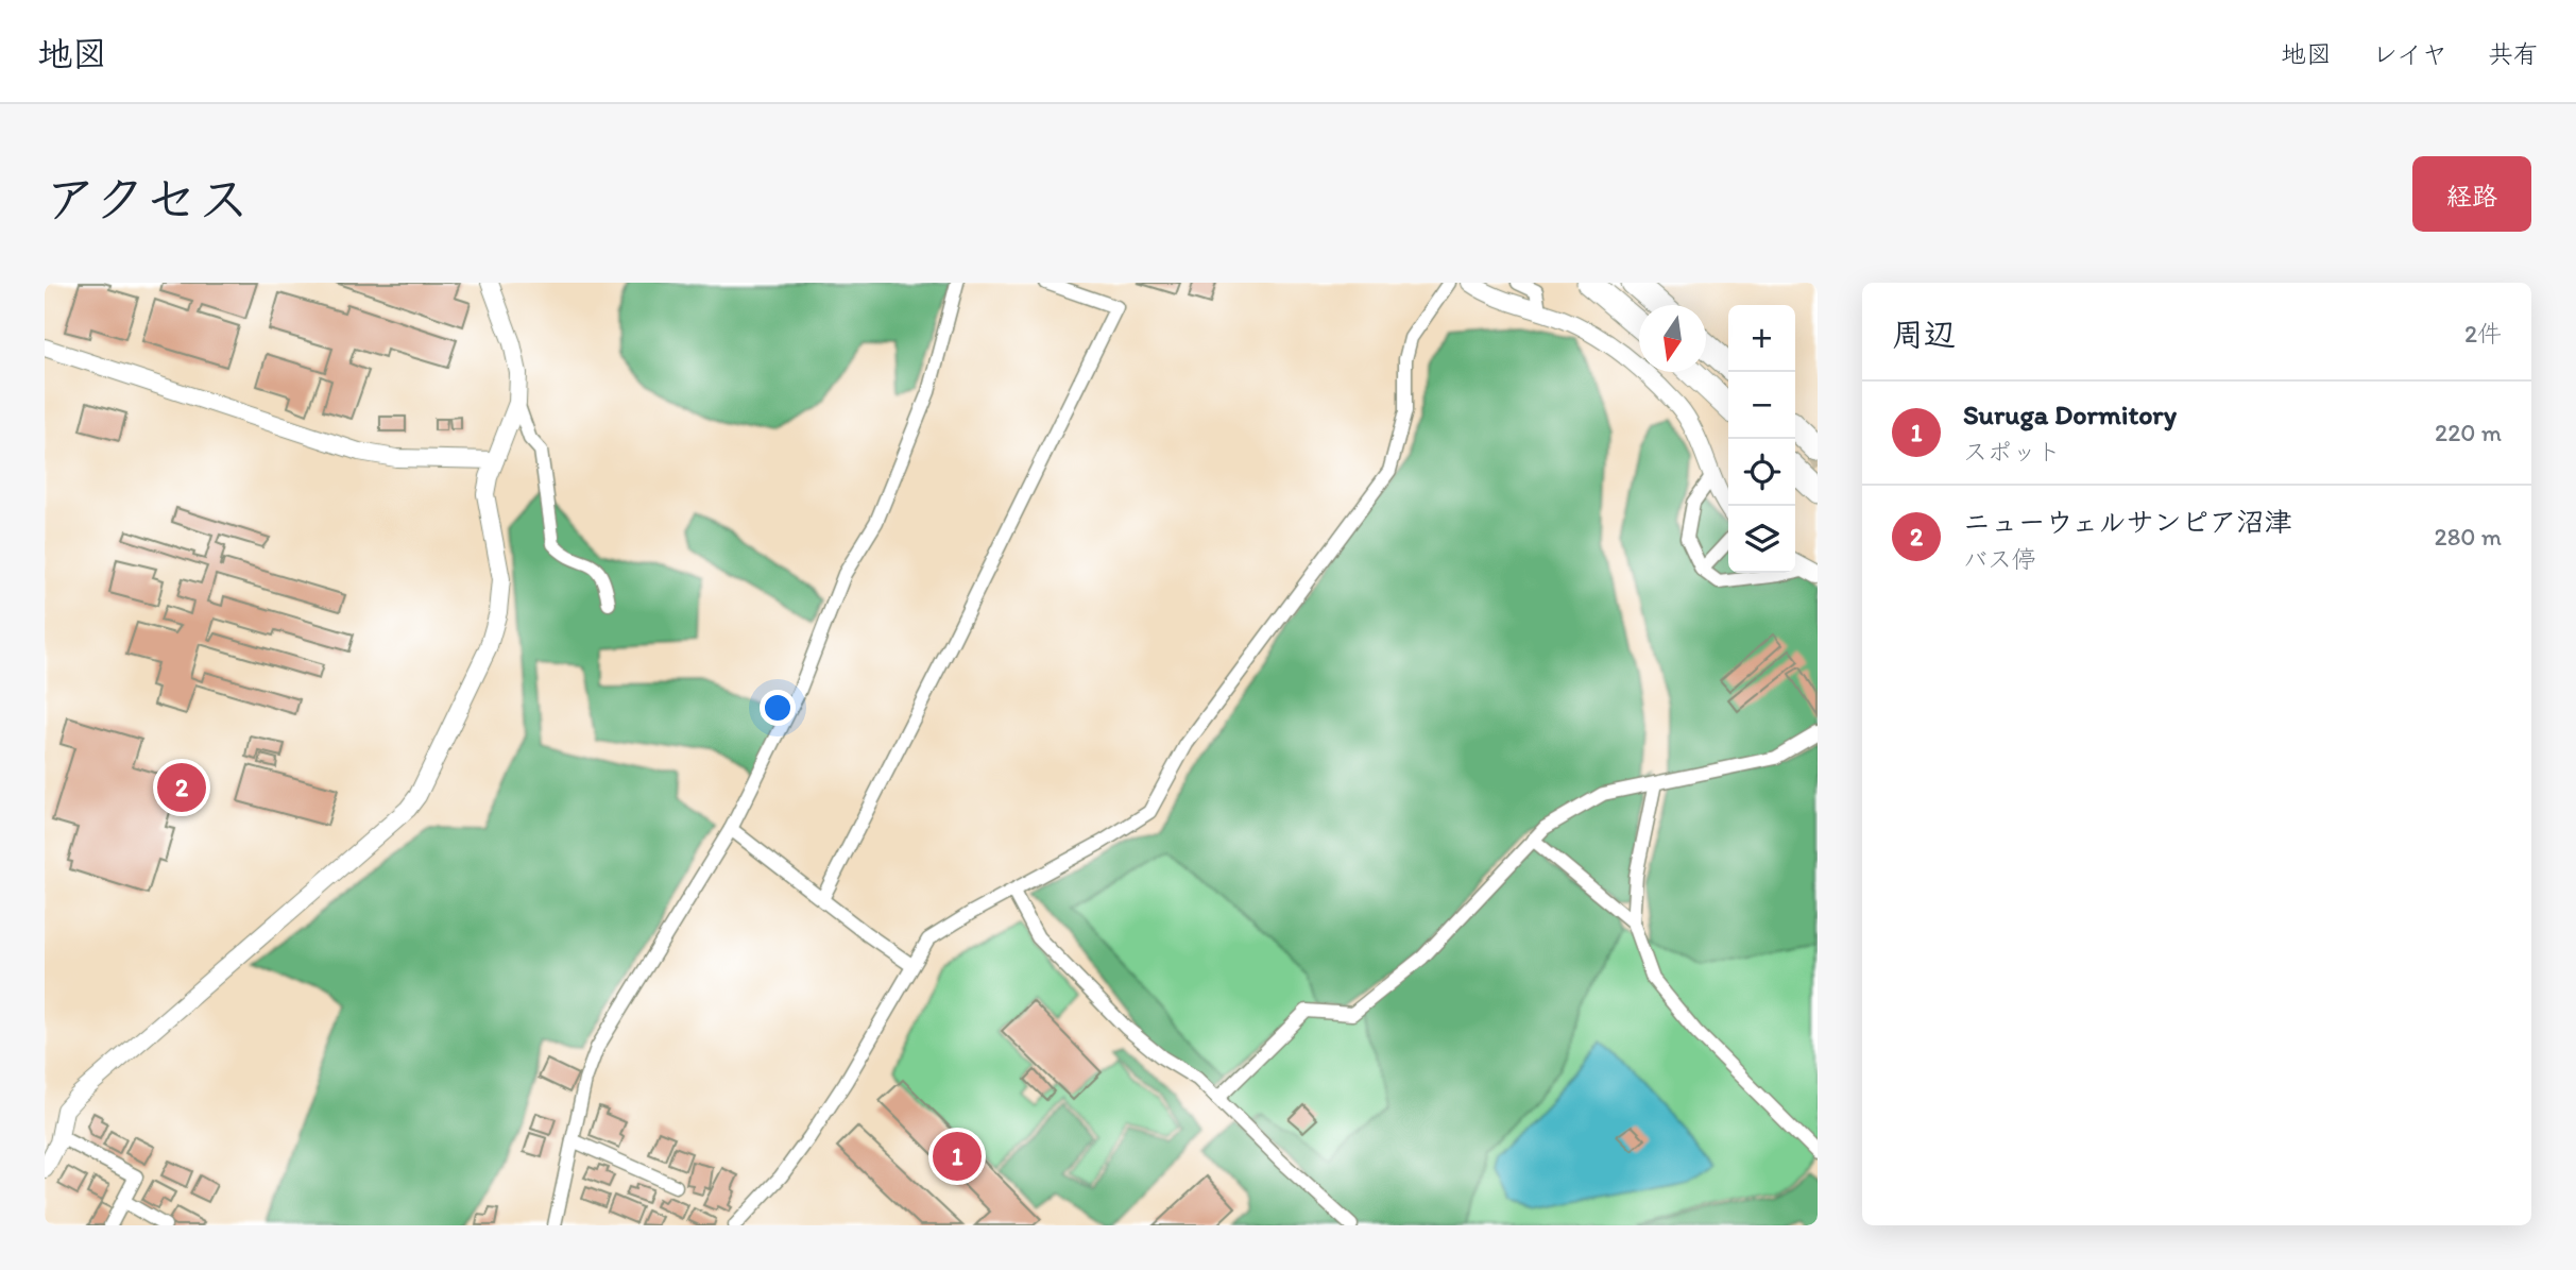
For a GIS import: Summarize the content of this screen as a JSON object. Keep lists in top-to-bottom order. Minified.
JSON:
{"north":"bottom","page":{"header":"地図","nav":["地図","レイヤ","共有"],"title":"アクセス","buttons":"経路","heading":["周辺","2件"],"map_buttons":["+","−"],"list":[{"mark":"1","name":"Suruga Dormitory","note":"スポット","value":"220 m"},{"mark":"2","name":"ニューウェルサンピア沼津","note":"バス停","value":"280 m"}],"pins":["2","1"]}}
